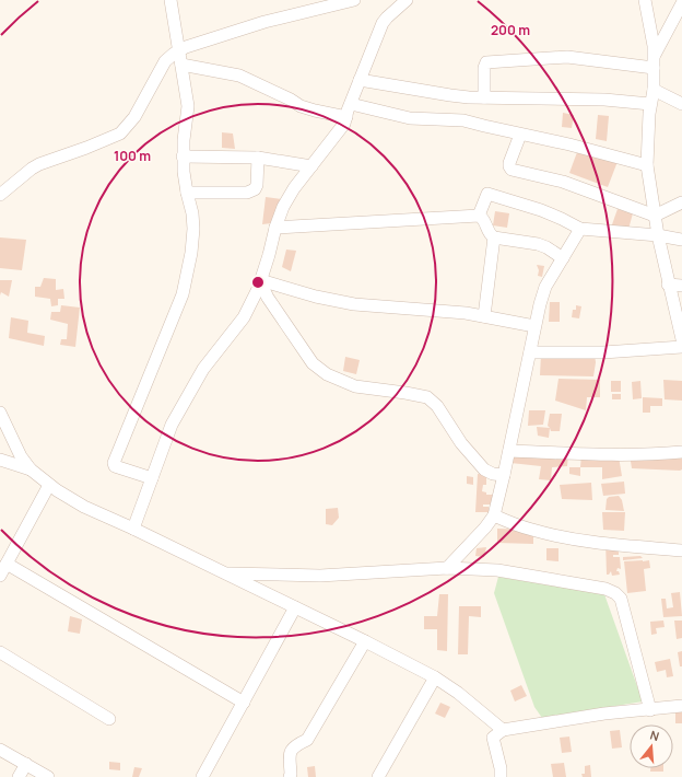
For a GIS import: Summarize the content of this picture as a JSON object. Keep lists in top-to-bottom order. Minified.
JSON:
{"north":"top","rings":["200 m","100 m"]}
